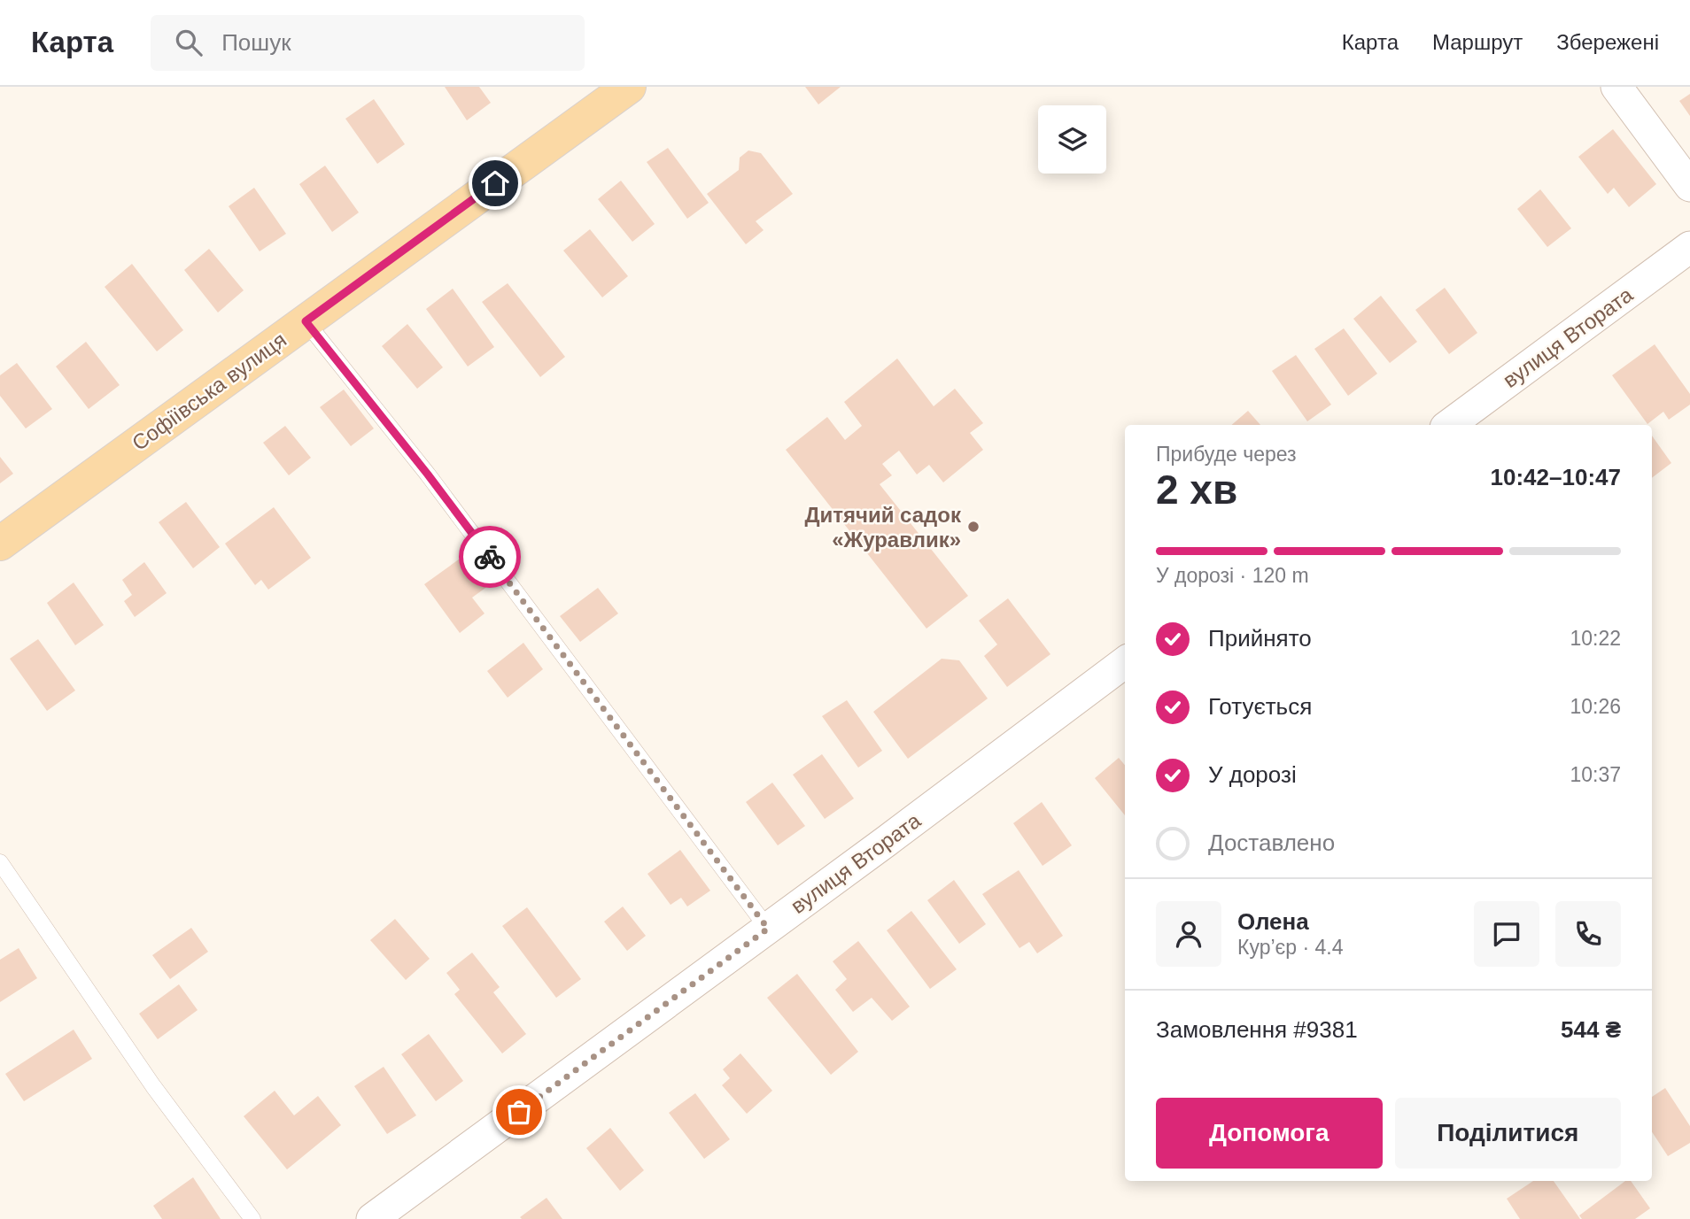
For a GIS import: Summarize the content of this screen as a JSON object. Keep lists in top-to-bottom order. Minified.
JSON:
{"streets":{"main road":["Софіївська вулиця"],"street":["вулиця Втората"]},"places":["Дитячий садок «Журавлик»"],"page":{"header":"Карта","search":"Пошук","nav":["Карта","Маршрут","Збережені"],"heading":["2 хв","Прибуде через","10:42–10:47"],"panel":["Олена","Кур’єр · 4.4","Замовлення #9381","544 ₴"],"bar":"У дорозі · 120 m","list":[["Прийнято","10:22"],["Готується","10:26"],["У дорозі","10:37"],"Доставлено"],"buttons":["Допомога","Поділитися"]}}
